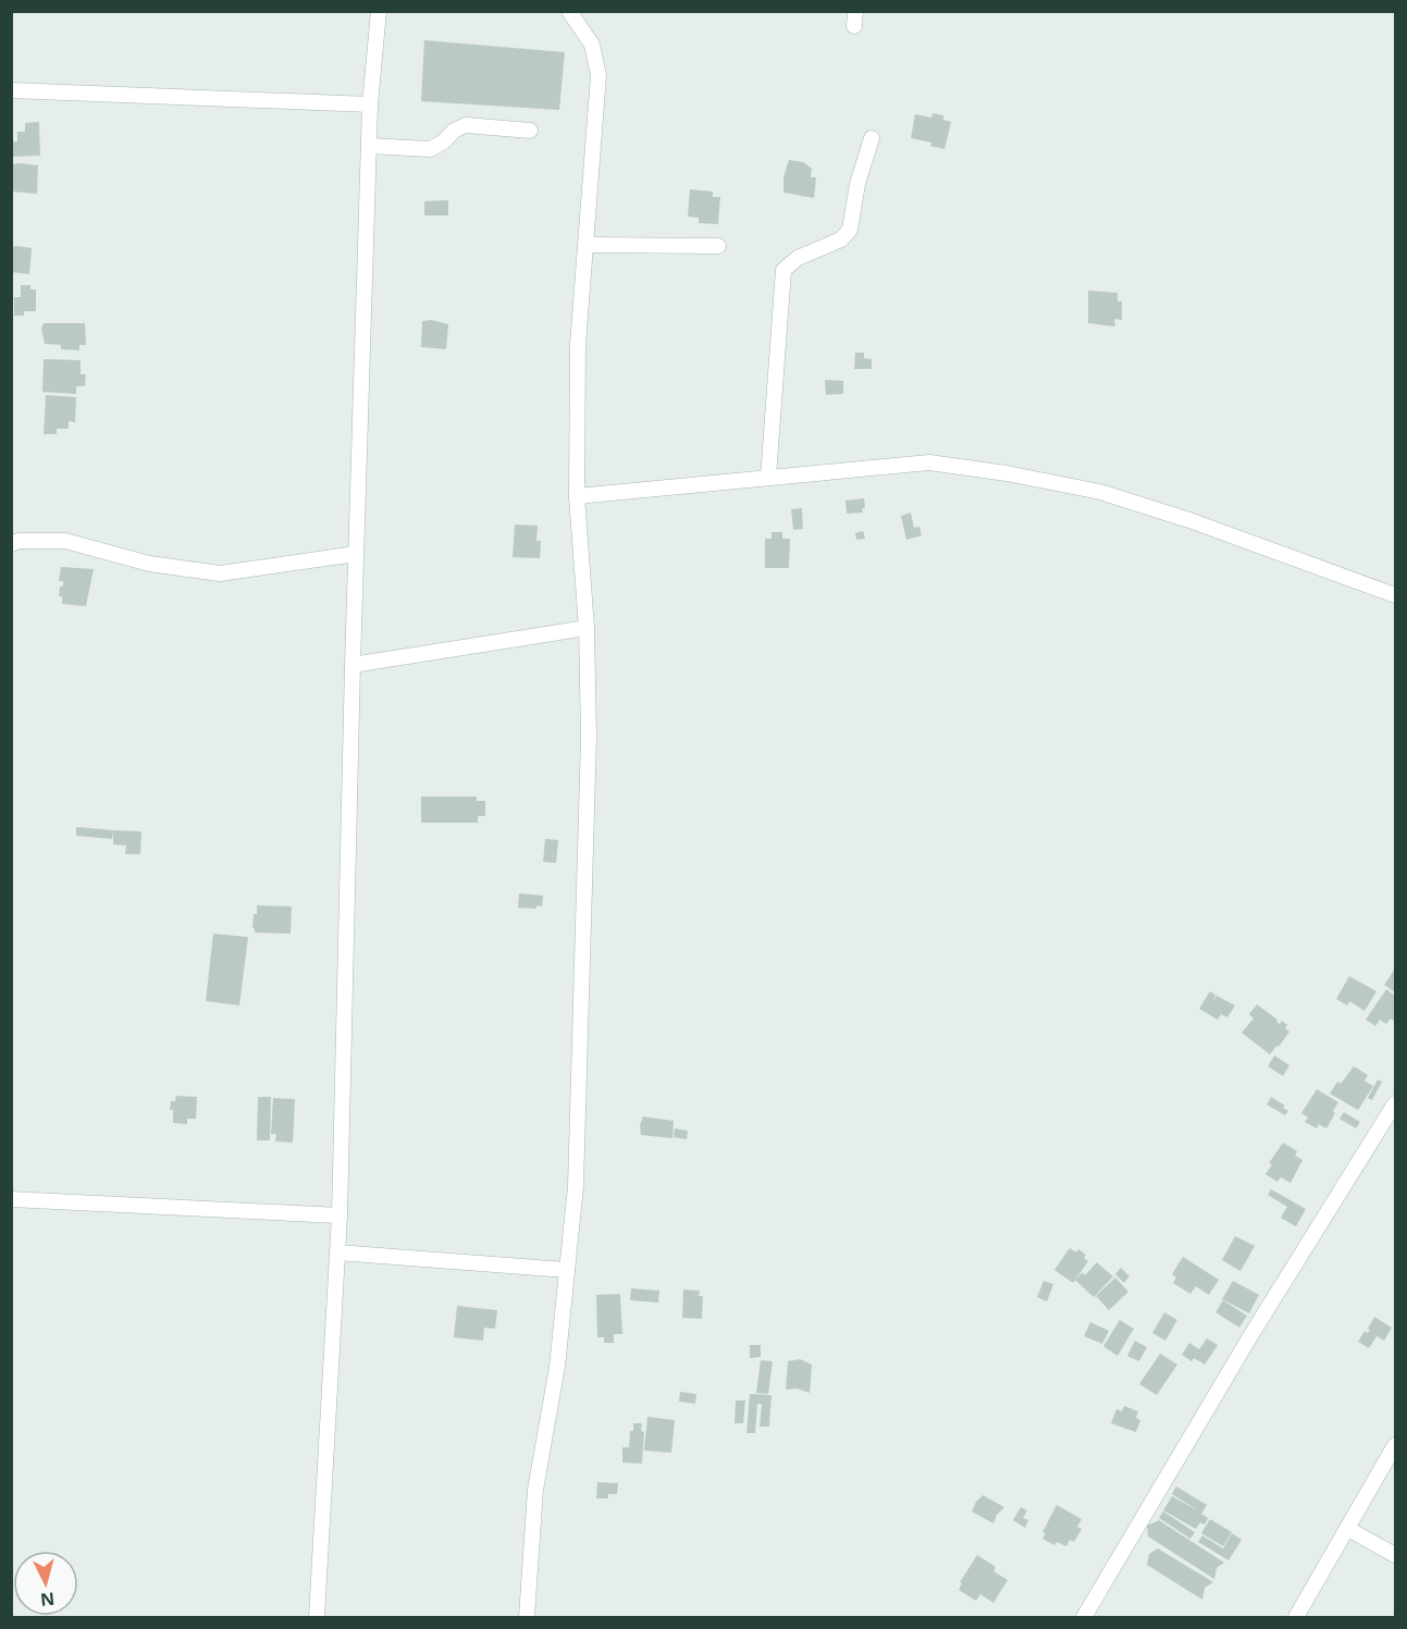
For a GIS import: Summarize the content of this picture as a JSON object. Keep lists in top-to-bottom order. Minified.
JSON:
{"north":"bottom"}
